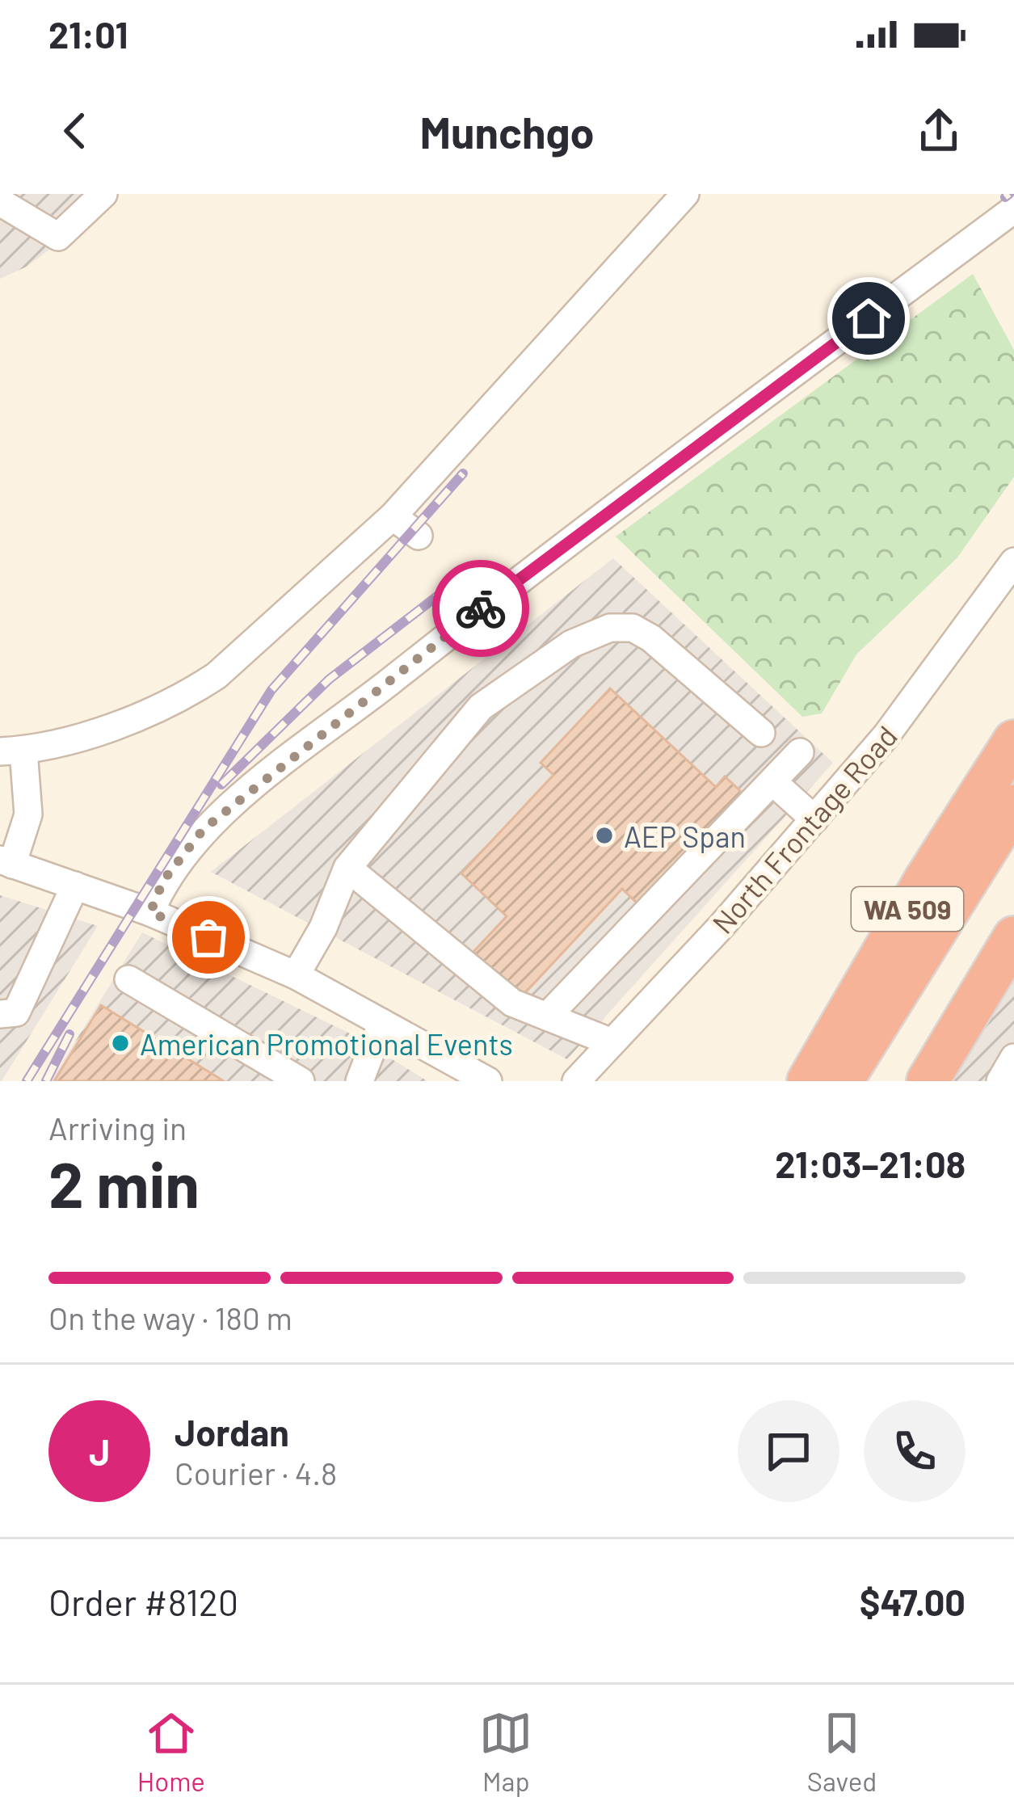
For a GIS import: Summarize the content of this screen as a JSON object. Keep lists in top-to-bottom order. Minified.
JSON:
{"streets":{"highway":["WA 509"],"street":["North Frontage Road"]},"places":["AEP Span","American Promotional Events"],"page":{"status":"21:01","header":"Munchgo","heading":["2 min","Arriving in","21:03–21:08"],"panel":["Jordan","Courier · 4.8","Order #8120","$47.00"],"bar":"On the way · 180 m","round":"J","tabs":["Home","Map","Saved"]}}
